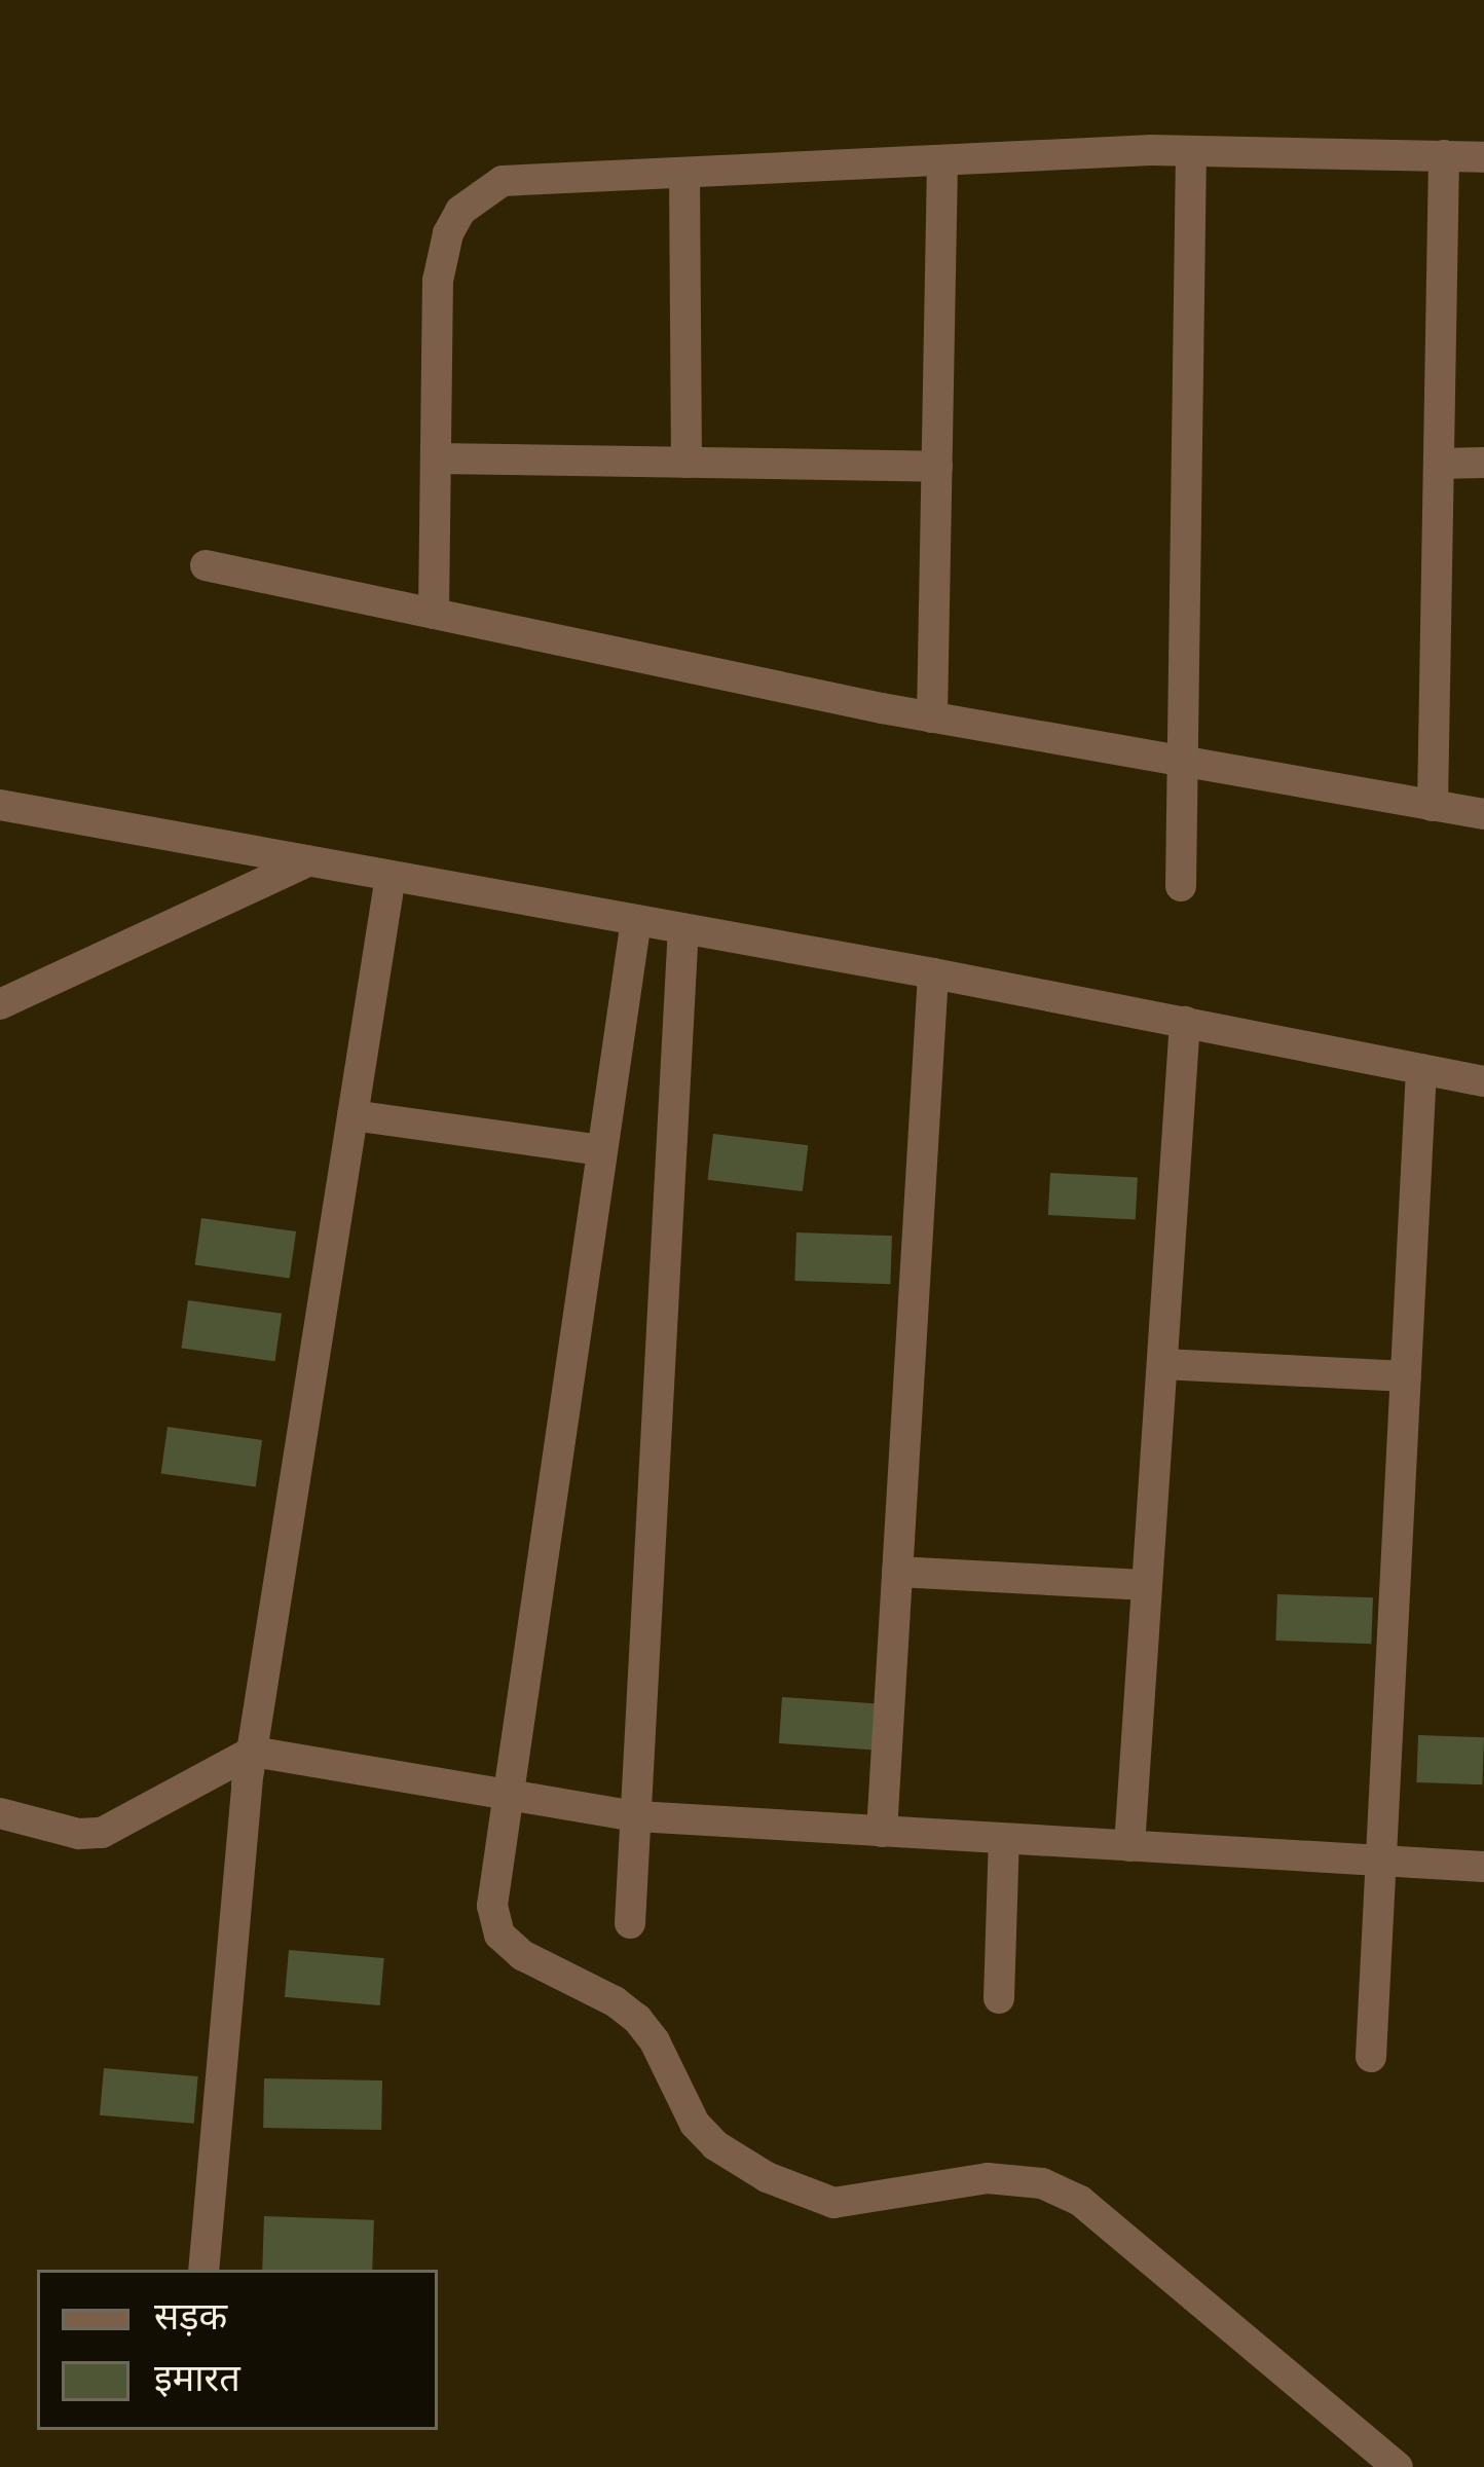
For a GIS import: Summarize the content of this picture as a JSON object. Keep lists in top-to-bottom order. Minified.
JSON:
{"legend":["सड़क","इमारत"]}
